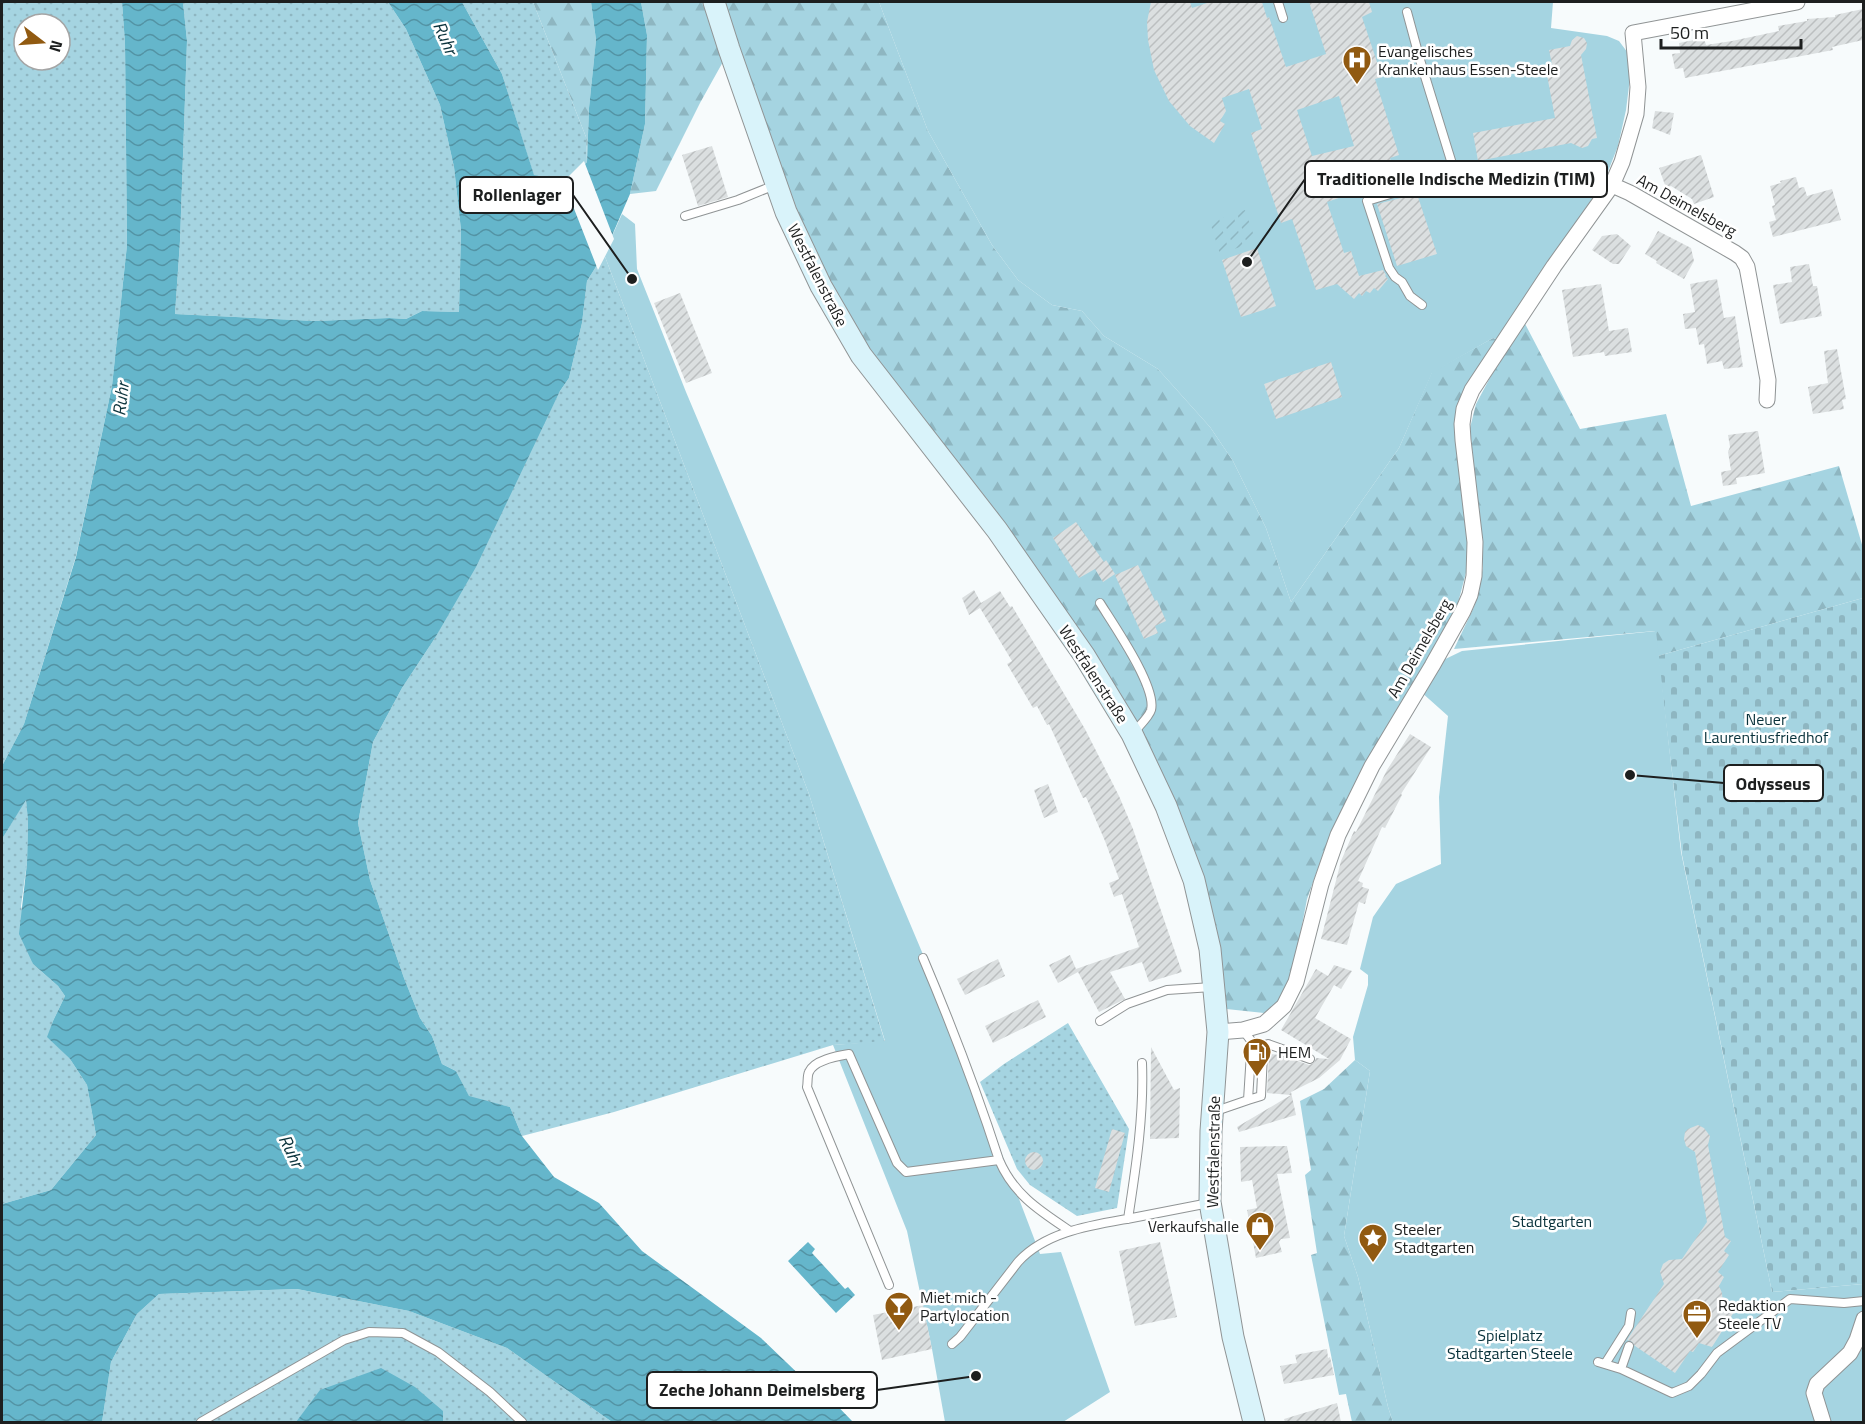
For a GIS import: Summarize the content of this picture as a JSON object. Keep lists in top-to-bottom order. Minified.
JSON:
{"streets":{"main road":["Westfalenstraße"],"street":["Am Deimelsberg"]},"crossings":[["Am Deimelsberg","Westfalenstraße"]],"water":["Ruhr"],"parks":["Neuer Laurentiusfriedhof","Stadtgarten","Spielplatz Stadtgarten Steele"],"places":{"hospital":["Evangelisches Krankenhaus Essen-Steele"],"other":["Traditionelle Indische Medizin (TIM)","Rollenlager","Odysseus","Zeche Johann Deimelsberg"],"fuel station":["HEM"],"shop":["Verkaufshalle"],"place":["Steeler Stadtgarten"],"bar":["Miet mich - Partylocation"],"office":["Redaktion Steele TV"]},"scale_bar":"50 m","north":"right"}
